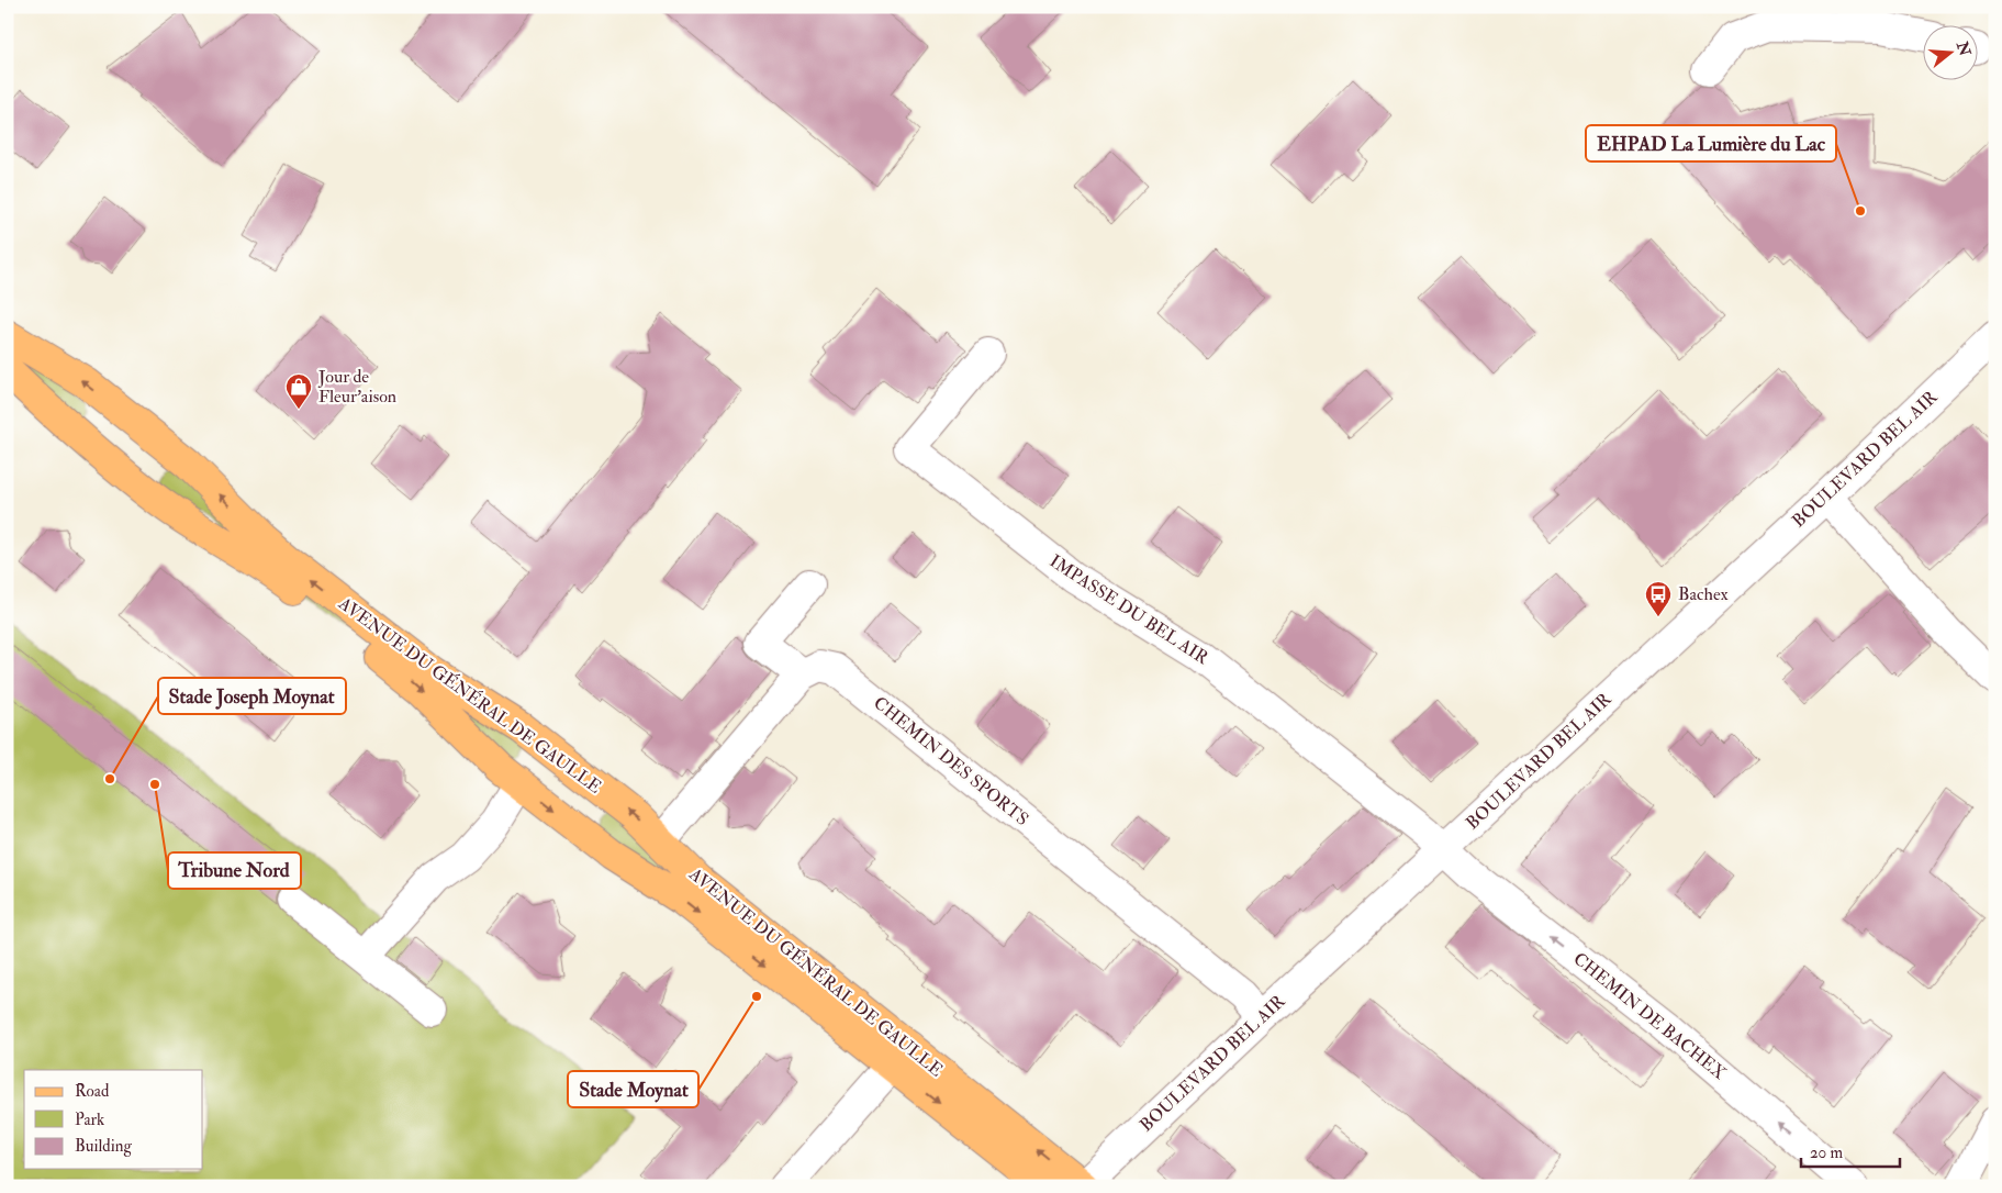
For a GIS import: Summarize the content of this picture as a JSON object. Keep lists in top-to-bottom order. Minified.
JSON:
{"streets":{"main road":["AVENUE DU GÉNÉRAL DE GAULLE"],"street":["BOULEVARD BEL AIR","IMPASSE DU BEL AIR","CHEMIN DES SPORTS","CHEMIN DE BACHEX"]},"crossings":[["BOULEVARD BEL AIR","IMPASSE DU BEL AIR"],["BOULEVARD BEL AIR","AVENUE DU GÉNÉRAL DE GAULLE"],["BOULEVARD BEL AIR","CHEMIN DES SPORTS"],["BOULEVARD BEL AIR","CHEMIN DE BACHEX"],["IMPASSE DU BEL AIR","CHEMIN DE BACHEX"]],"one_way":["CHEMIN DE BACHEX"],"places":{"other":["EHPAD La Lumière du Lac","Stade Joseph Moynat","Tribune Nord","Stade Moynat"],"shop":["Jour de Fleur'aison"],"bus stop":["Bachex"]},"legend":["Road","Park","Building"],"scale_bar":"20 m","north":"right"}
